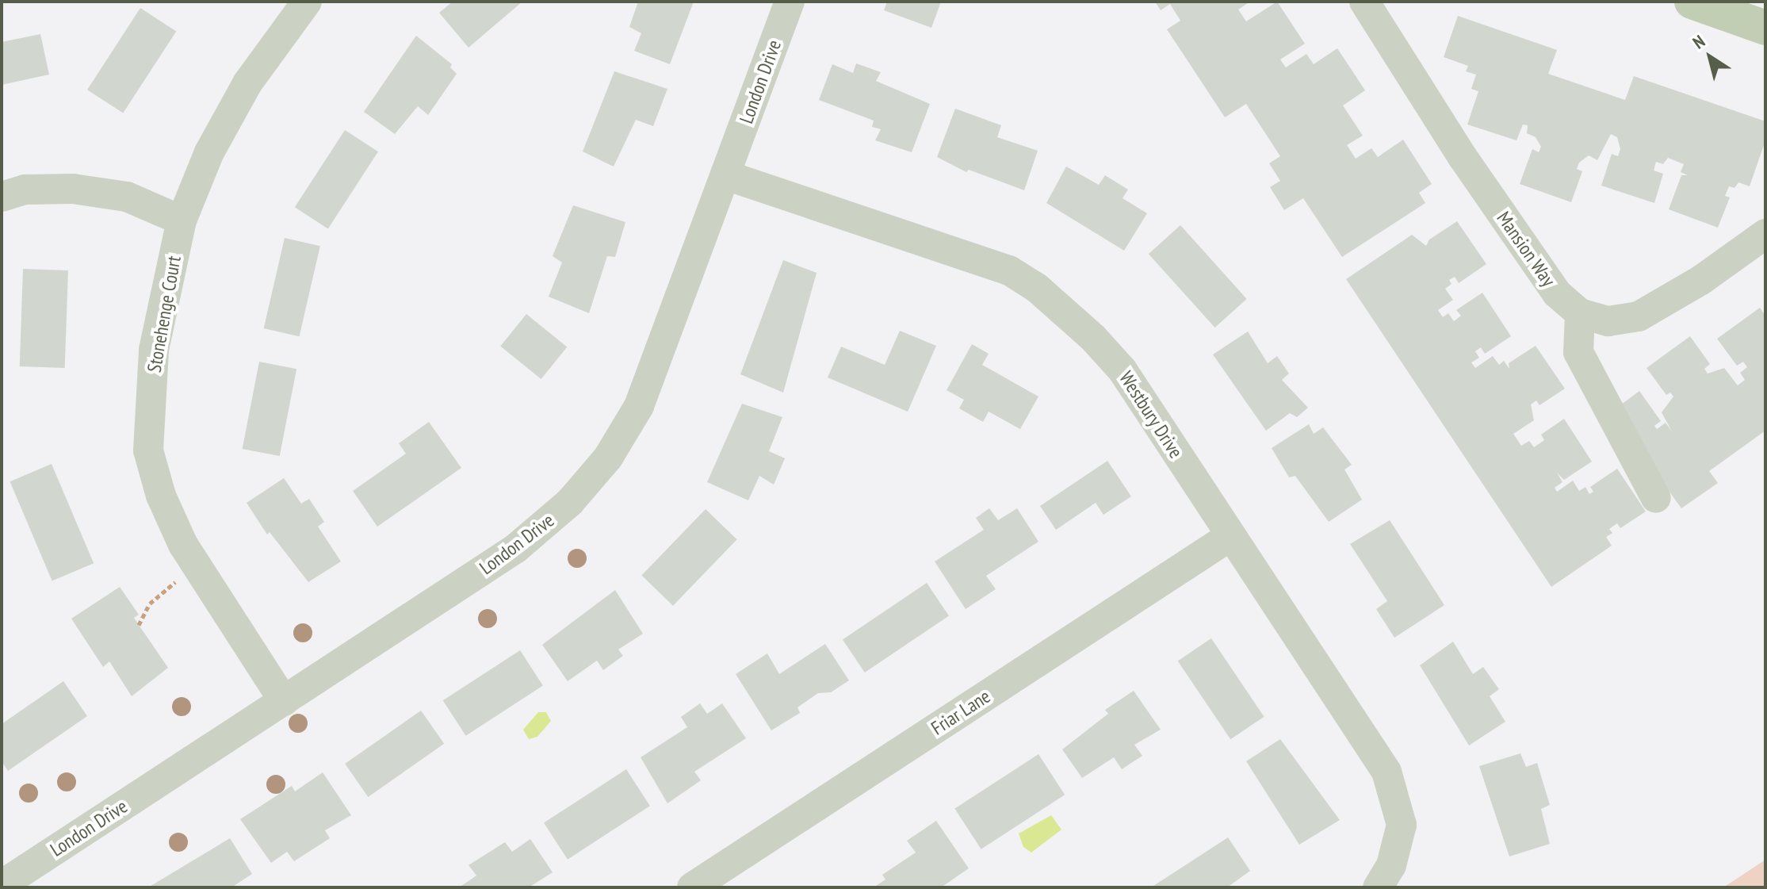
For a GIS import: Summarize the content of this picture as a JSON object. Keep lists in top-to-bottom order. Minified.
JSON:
{"streets":{"street":["London Drive","Mansion Way","Stonehenge Court","Westbury Drive","Friar Lane"]},"crossings":[["London Drive","Stonehenge Court"],["London Drive","Westbury Drive"],["Westbury Drive","Friar Lane"]],"north":"top left"}
